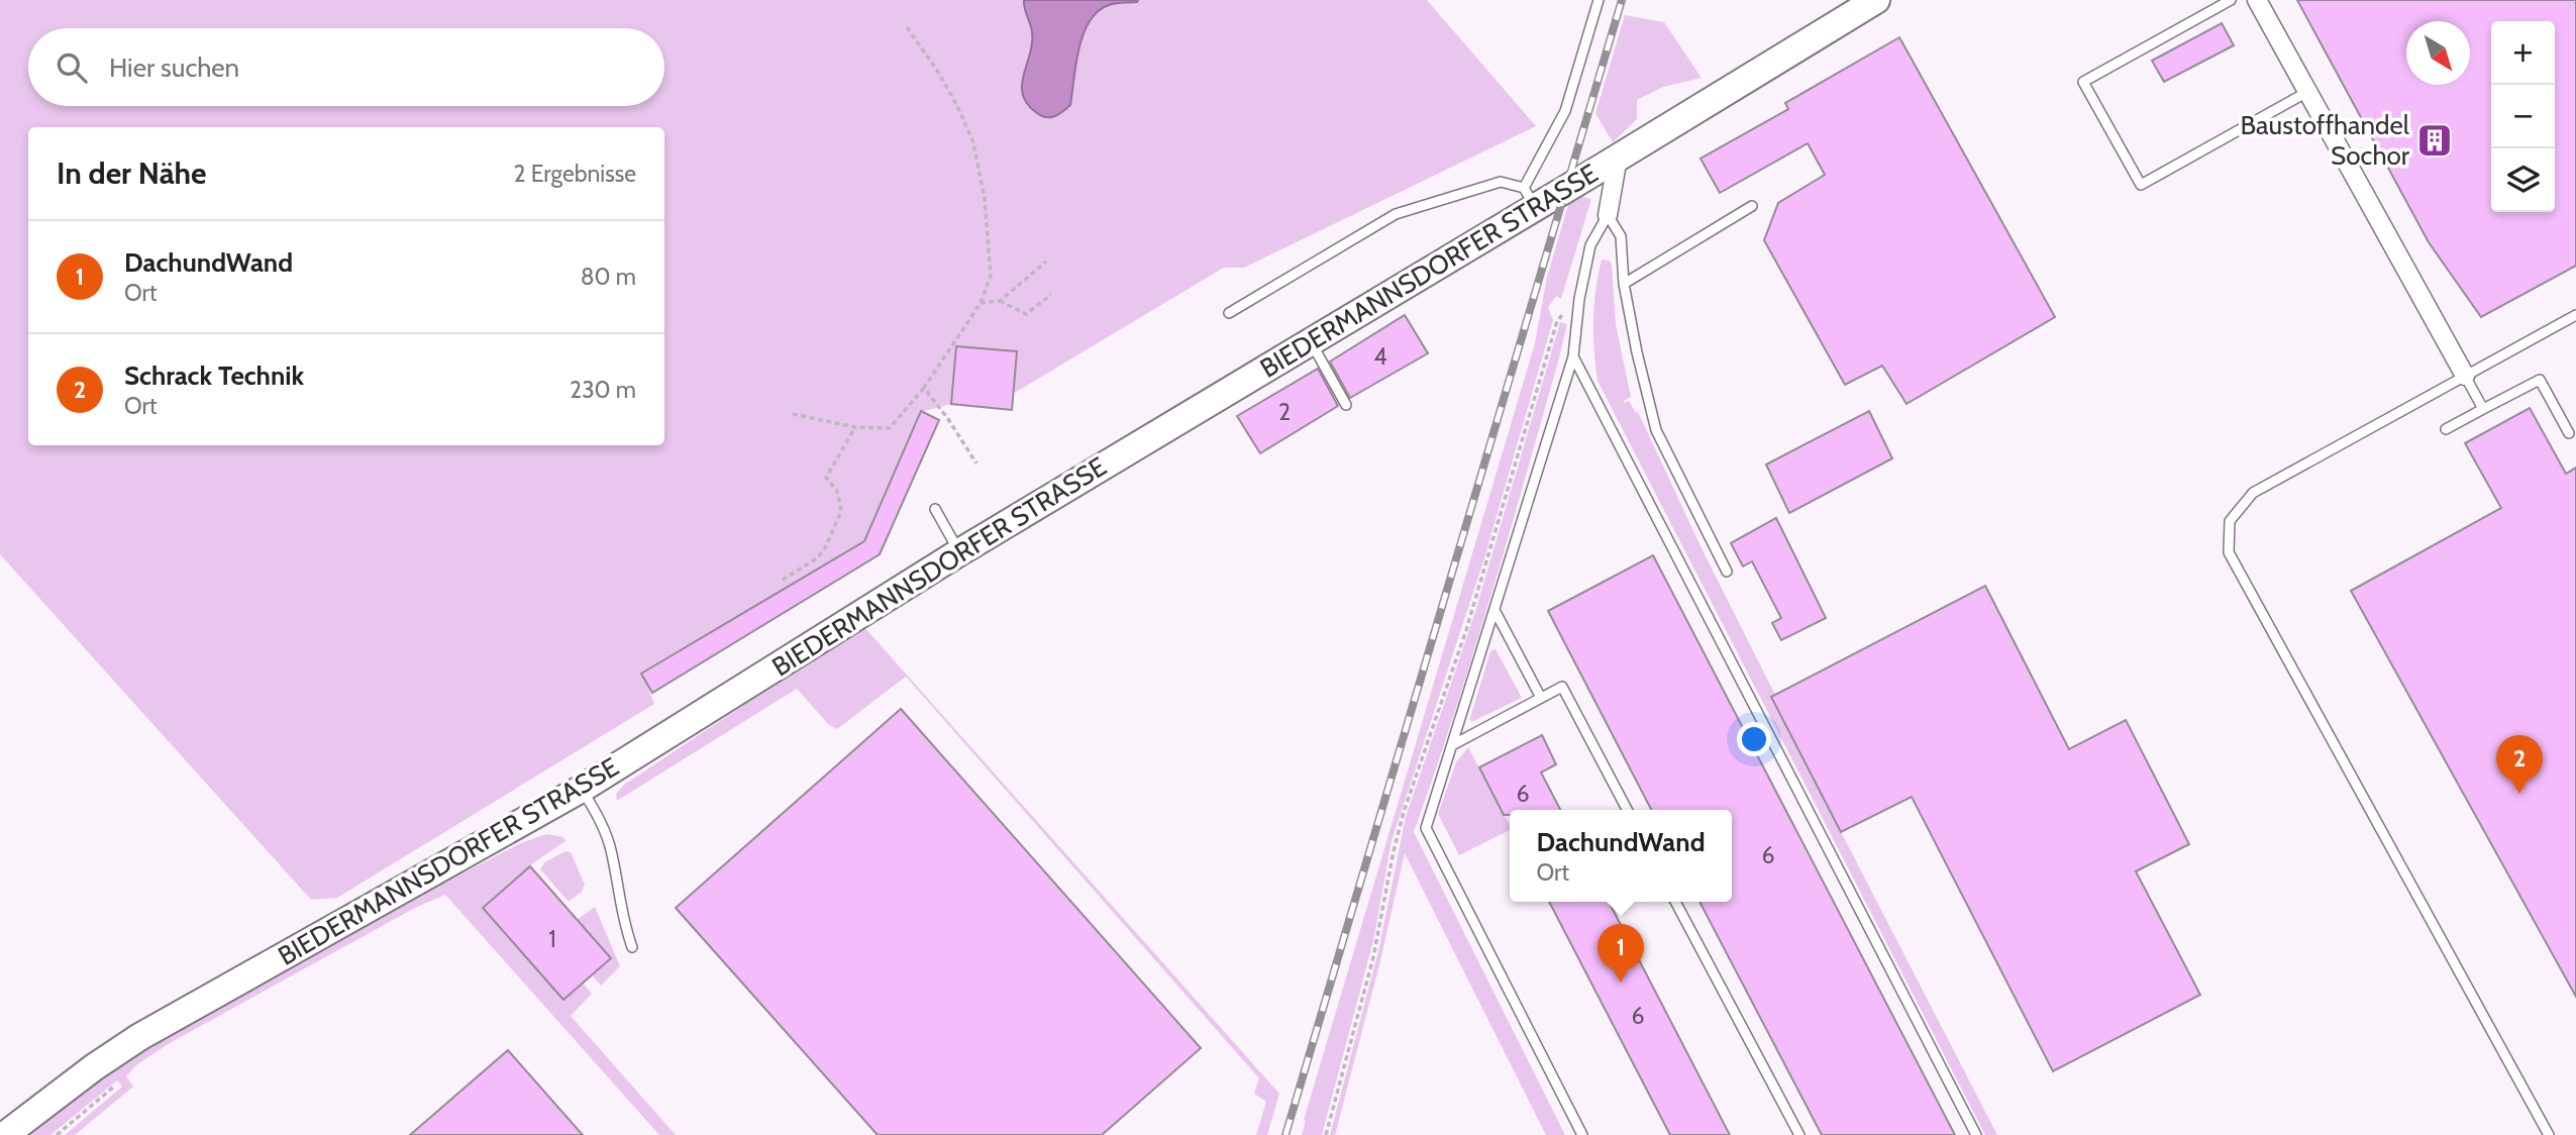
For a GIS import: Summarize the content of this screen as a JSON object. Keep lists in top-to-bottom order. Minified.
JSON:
{"streets":{"main road":["BIEDERMANNSDORFER STRASSE"]},"places":{"building":["Baustoffhandel Sochor"]},"house_numbers":["4","2","6","6","1","6"],"north":"bottom right","page":{"map_buttons":["+","−"],"search":"Hier suchen","heading":["In der Nähe","2 Ergebnisse"],"list":[{"mark":"1","name":"DachundWand","note":"Ort","value":"80 m"},{"mark":"2","name":"Schrack Technik","note":"Ort","value":"230 m"}],"pins":["2","1"],"popup":["DachundWand","Ort"]}}
